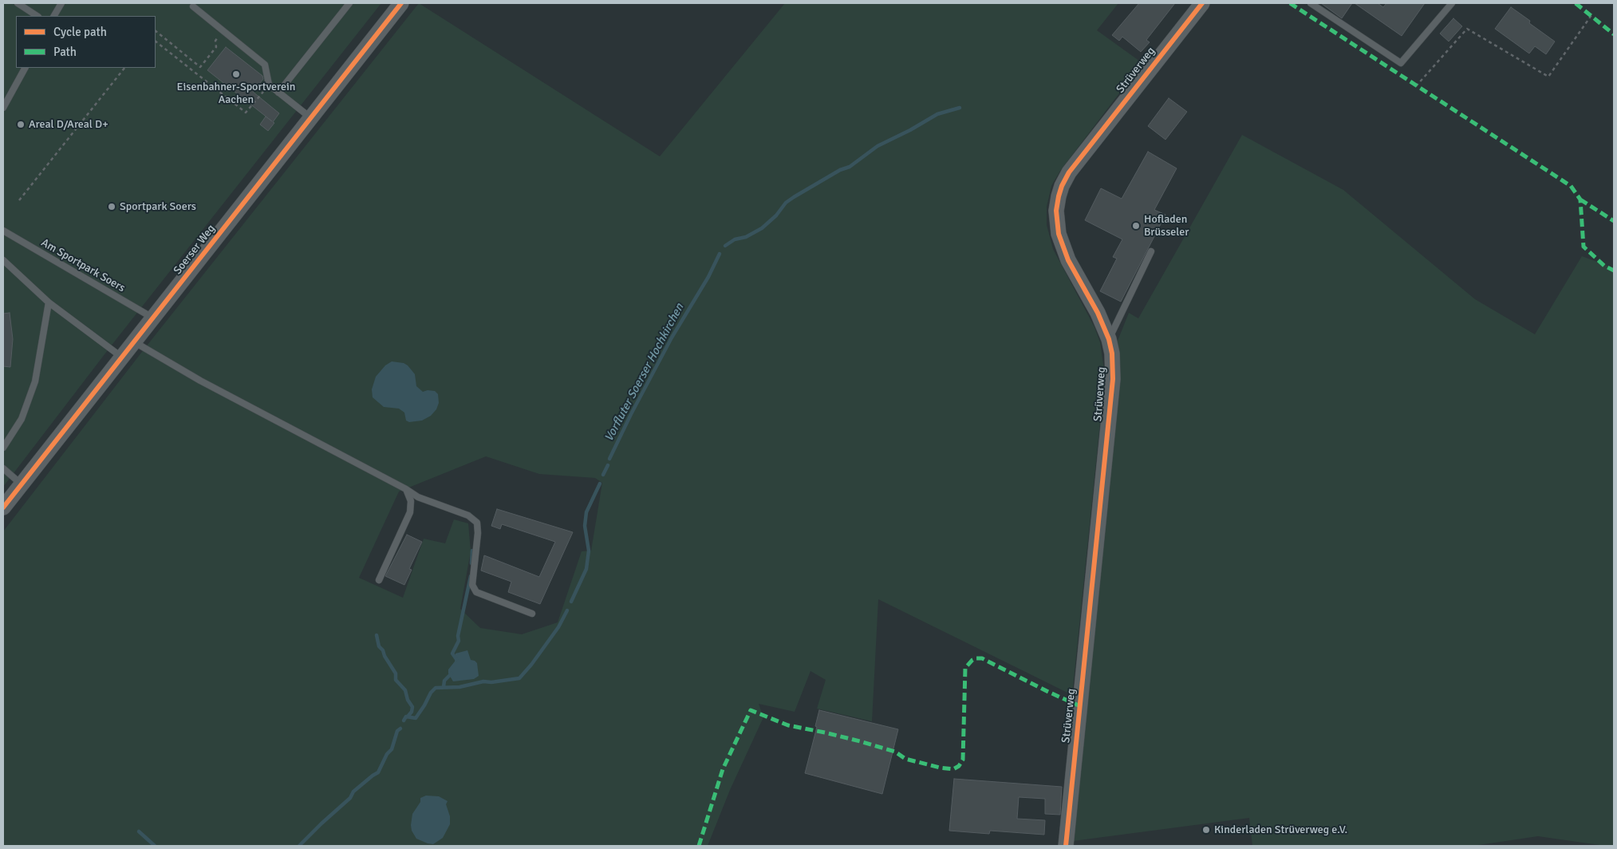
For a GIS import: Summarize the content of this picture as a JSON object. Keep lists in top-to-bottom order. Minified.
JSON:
{"streets":{"street":["Strüverweg","Soerser Weg"],"lane":["Am Sportpark Soers"]},"crossings":[["Soerser Weg","Am Sportpark Soers"]],"water":["Vorfluter Soerser Hochkirchen"],"places":["Eisenbahner-Sportverein Aachen","Areal D/Areal D+","Sportpark Soers","Hofladen Brüsseler","Kinderladen Strüverweg e.V."],"legend":["Cycle path","Path"]}
